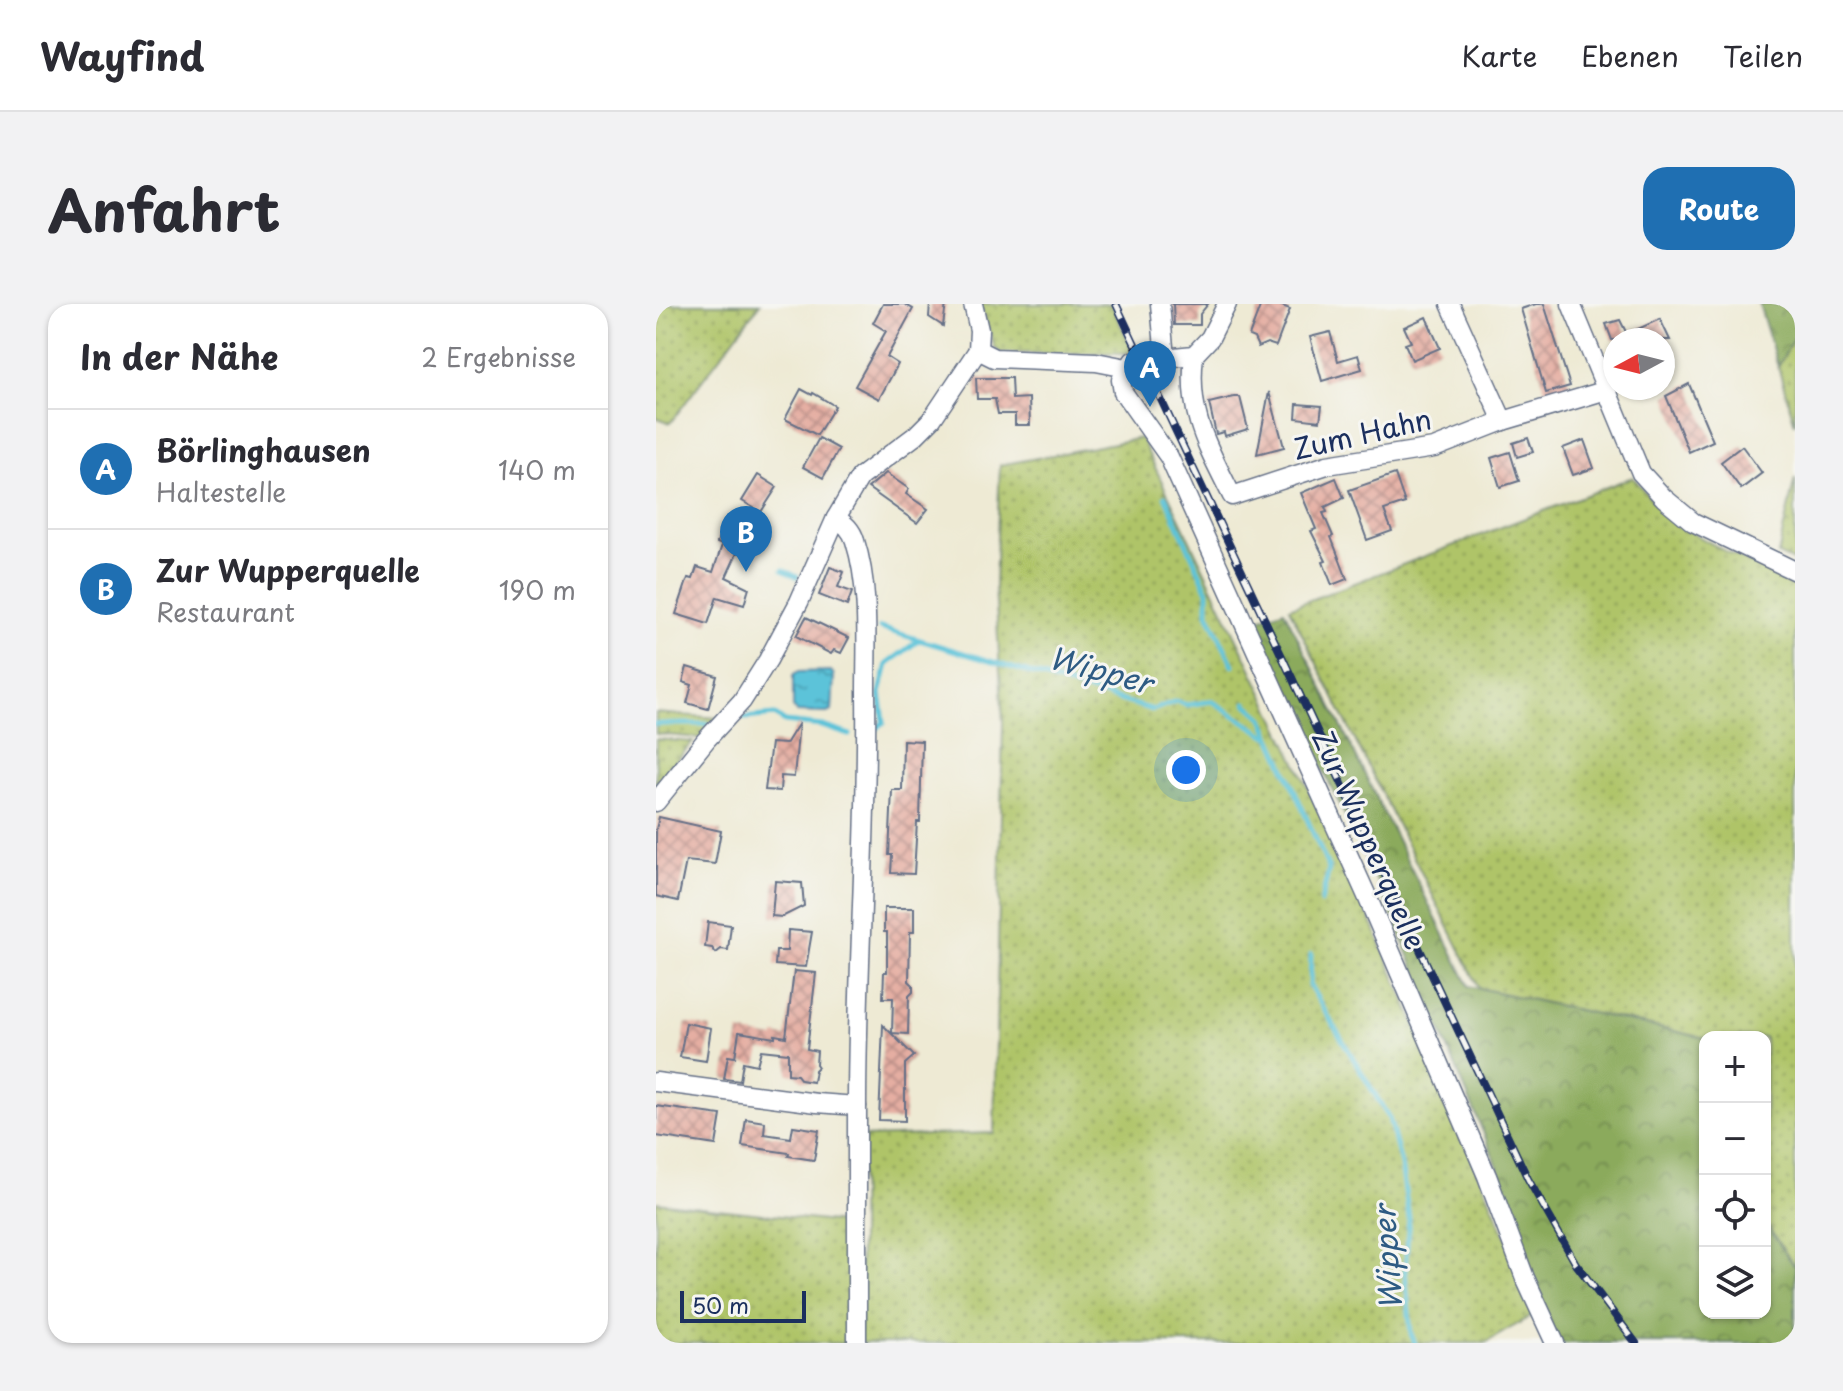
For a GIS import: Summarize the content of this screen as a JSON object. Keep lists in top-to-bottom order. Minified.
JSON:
{"streets":{"street":["Zum Hahn","Zur Wupperquelle"]},"water":["Wipper"],"scale_bar":"50 m","north":"left","page":{"header":"Wayfind","nav":["Karte","Ebenen","Teilen"],"title":"Anfahrt","buttons":"Route","heading":["In der Nähe","2 Ergebnisse"],"pins":["A","B"],"list":[{"mark":"A","name":"Börlinghausen","note":"Haltestelle","value":"140 m"},{"mark":"B","name":"Zur Wupperquelle","note":"Restaurant","value":"190 m"}],"map_buttons":["+","−"],"scale":"50 m"}}
